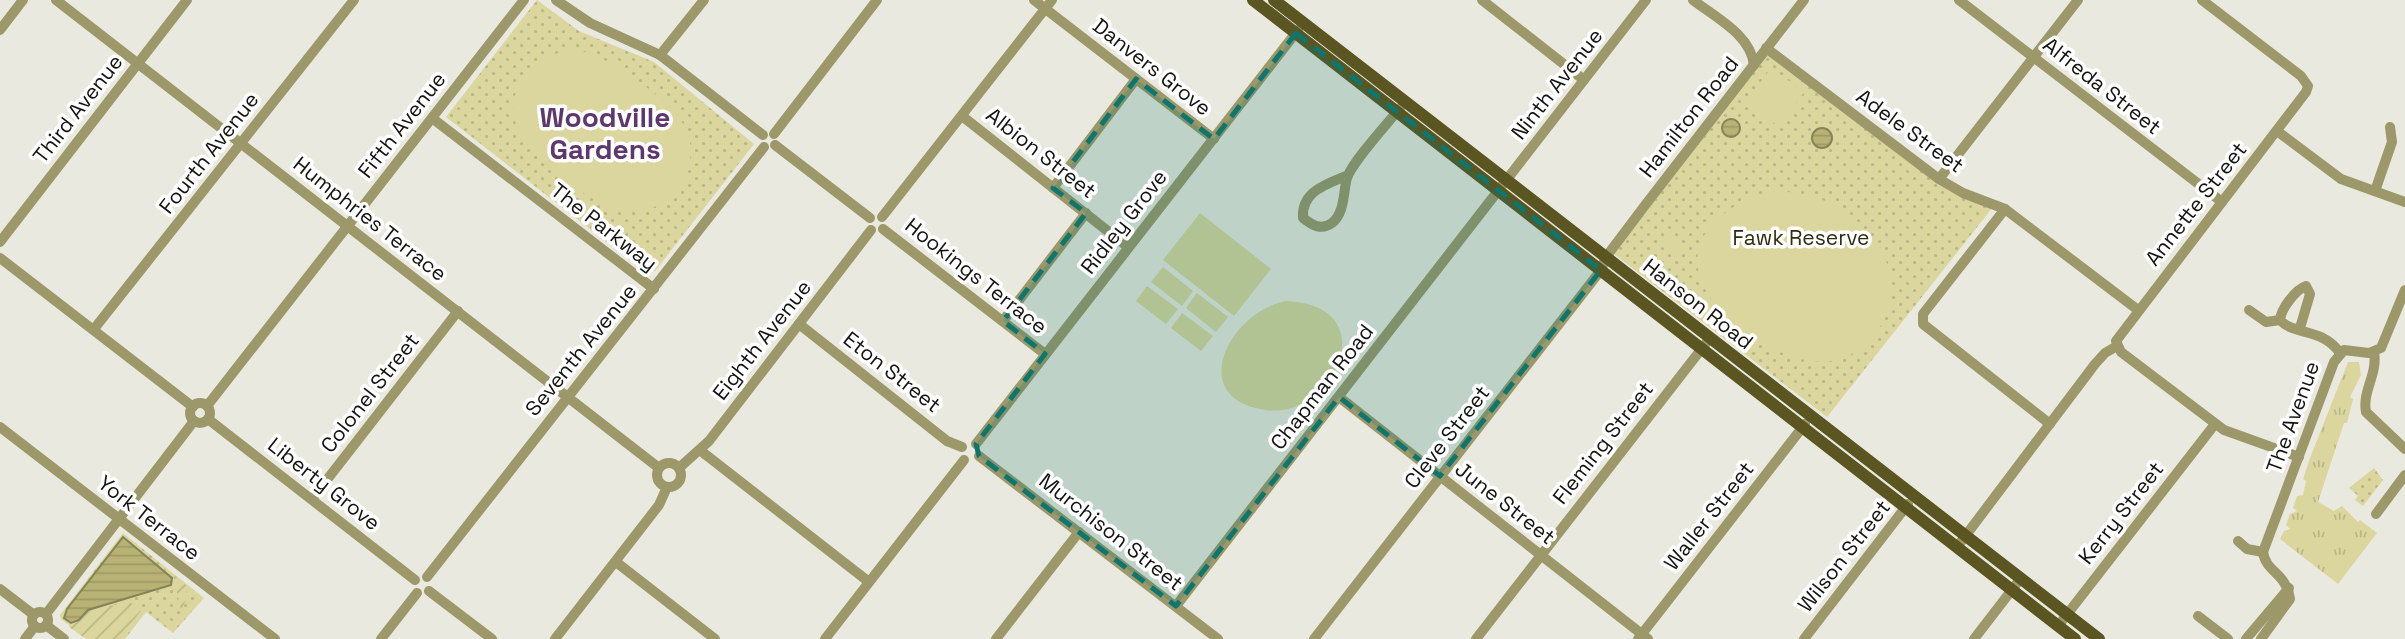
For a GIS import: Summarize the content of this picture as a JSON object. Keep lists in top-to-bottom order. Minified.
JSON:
{"streets":{"main road":["Hanson Road"],"street":["Danvers Grove","Ninth Avenue","Alfreda Street","Third Avenue","Hamilton Road","Fifth Avenue","Adele Street","Fourth Avenue","Albion Street","Annette Street","Humphries Terrace","Ridley Grove","The Parkway","Hookings Terrace","Eighth Avenue","Seventh Avenue","Eton Street","Chapman Road","Colonel Street","The Avenue","Cleve Street","Fleming Street","Liberty Grove","June Street","Kerry Street","Waller Street","York Terrace","Murchison Street","Wilson Street"]},"crossings":[["Danvers Grove","Ridley Grove"],["Ninth Avenue","Hanson Road"],["Ninth Avenue","Chapman Road"],["Alfreda Street","Annette Street"],["Third Avenue","Humphries Terrace"],["Hamilton Road","Adele Street"],["Hamilton Road","Hanson Road"],["Hamilton Road","Cleve Street"],["Fifth Avenue","Humphries Terrace"],["Fifth Avenue","The Parkway"],["Fifth Avenue","Liberty Grove"],["Adele Street","Annette Street"],["Fourth Avenue","Humphries Terrace"],["Albion Street","Ridley Grove"],["Annette Street","Hanson Road"],["Humphries Terrace","Eighth Avenue"],["Humphries Terrace","Seventh Avenue"],["Humphries Terrace","Colonel Street"],["Ridley Grove","Hookings Terrace"],["Ridley Grove","Hanson Road"],["Ridley Grove","Eton Street"],["Ridley Grove","Murchison Street"],["The Parkway","Seventh Avenue"],["Hanson Road","Chapman Road"],["Hanson Road","Cleve Street"],["Hanson Road","Fleming Street"],["Hanson Road","Kerry Street"],["Hanson Road","Waller Street"],["Hanson Road","Wilson Street"],["Eighth Avenue","Eton Street"],["Eton Street","Murchison Street"],["Chapman Road","June Street"],["Chapman Road","Murchison Street"],["Colonel Street","Liberty Grove"],["Cleve Street","June Street"],["Fleming Street","June Street"],["June Street","Waller Street"]],"districts":["Woodville Gardens"],"parks":["Fawk Reserve"]}
